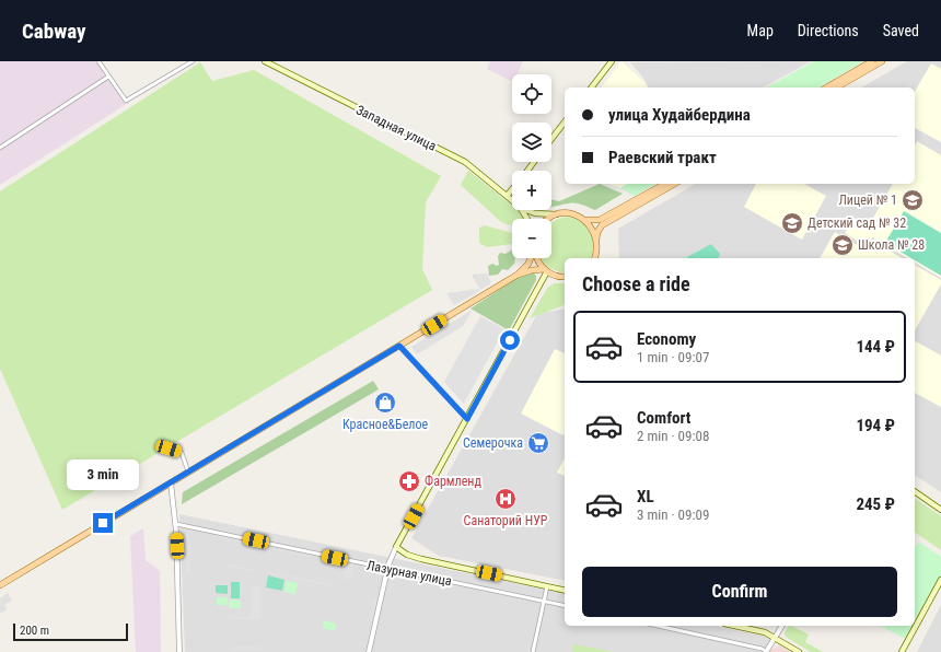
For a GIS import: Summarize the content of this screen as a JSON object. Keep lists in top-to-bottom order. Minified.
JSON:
{"streets":{"main road":["Западная улица"],"street":["Лазурная улица"]},"places":{"school or university":["Лицей № 1","Детский сад № 32","Школа № 28"],"shop":["Красное&Белое"],"supermarket":["Семерочка"],"pharmacy":["Фармленд"],"hospital":["Санаторий НУР"]},"scale_bar":"200 m","page":{"header":"Cabway","nav":["Map","Directions","Saved"],"map_buttons":["+","−"],"banner":["улица Худайбердина","Раевский тракт"],"heading":"Choose a ride","list":[{"name":"Economy","note":"1 min · 09:07","value":"144 ₽"},{"name":"Comfort","note":"2 min · 09:08","value":"194 ₽"},{"name":"XL","note":"3 min · 09:09","value":"245 ₽"}],"bubble":"3 min","buttons":"Confirm","scale":"200 m"}}
